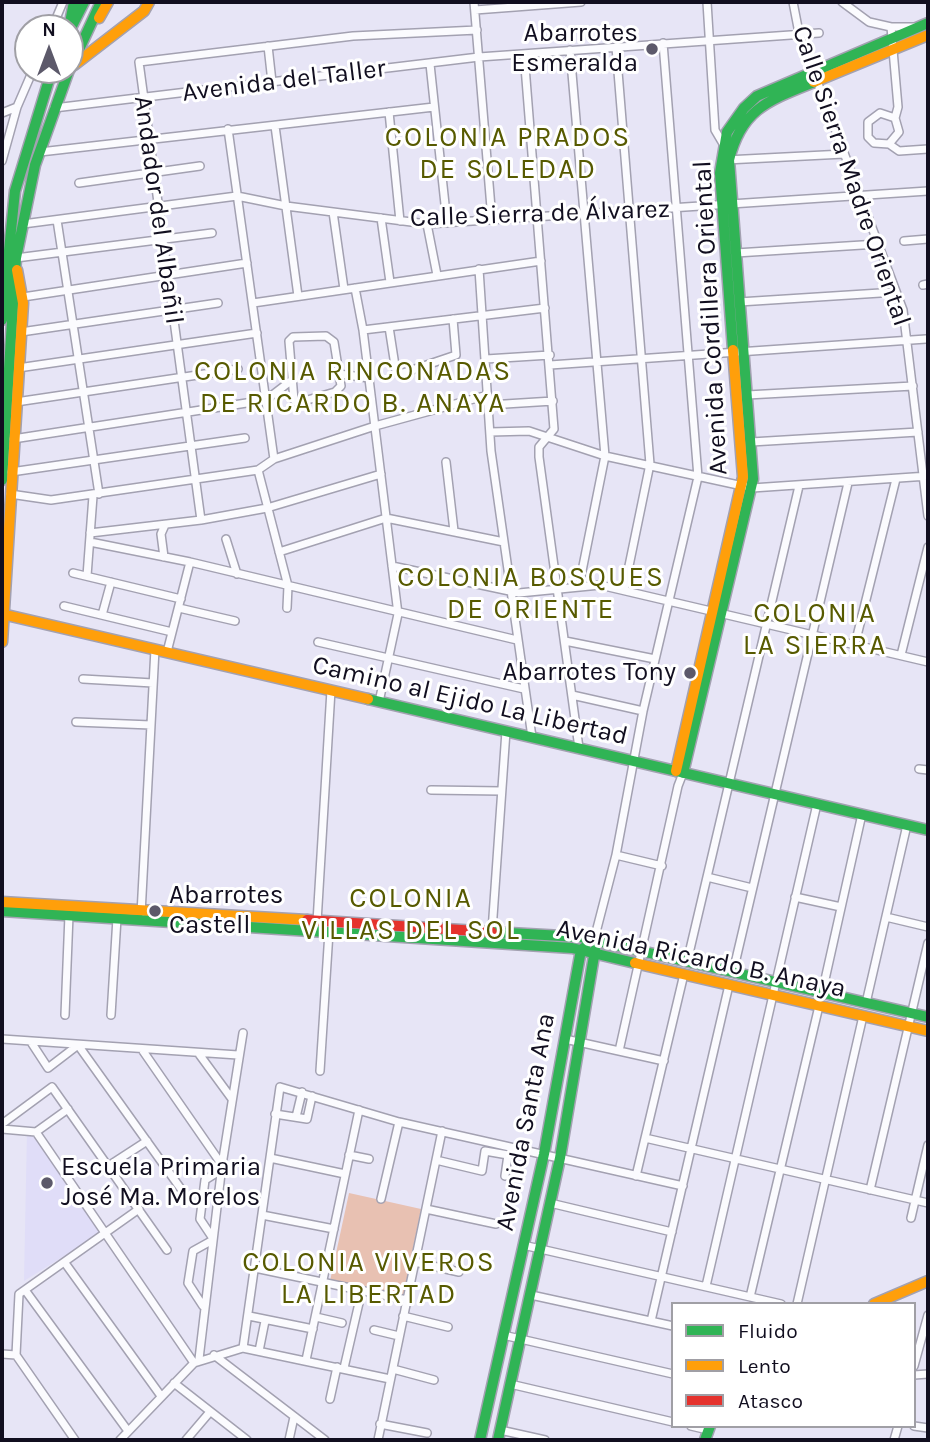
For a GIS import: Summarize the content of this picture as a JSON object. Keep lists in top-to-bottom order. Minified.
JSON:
{"streets":{"main road":["Avenida Cordillera Oriental","Camino al Ejido La Libertad","Avenida Ricardo B. Anaya","Avenida Santa Ana"],"street":["Avenida del Taller","Calle Sierra Madre Oriental","Andador del Albañil","Calle Sierra de Álvarez"]},"crossings":[["Avenida del Taller","Calle Sierra Madre Oriental"],["Avenida del Taller","Andador del Albañil"],["Avenida del Taller","Avenida Santa Ana"],["Calle Sierra Madre Oriental","Calle Sierra de Álvarez"],["Calle Sierra Madre Oriental","Avenida Cordillera Oriental"],["Andador del Albañil","Calle Sierra de Álvarez"],["Calle Sierra de Álvarez","Avenida Cordillera Oriental"],["Calle Sierra de Álvarez","Avenida Santa Ana"],["Avenida Cordillera Oriental","Camino al Ejido La Libertad"],["Camino al Ejido La Libertad","Avenida Santa Ana"],["Avenida Ricardo B. Anaya","Avenida Santa Ana"]],"districts":["COLONIA PRADOS DE SOLEDAD","COLONIA RINCONADAS DE RICARDO B. ANAYA","COLONIA BOSQUES DE ORIENTE","COLONIA LA SIERRA","COLONIA VILLAS DEL SOL","COLONIA VIVEROS LA LIBERTAD"],"places":["Abarrotes Esmeralda","Abarrotes Tony","Abarrotes Castell","Escuela Primaria José Ma. Morelos"],"legend":["Fluido","Lento","Atasco"],"north":"top"}
